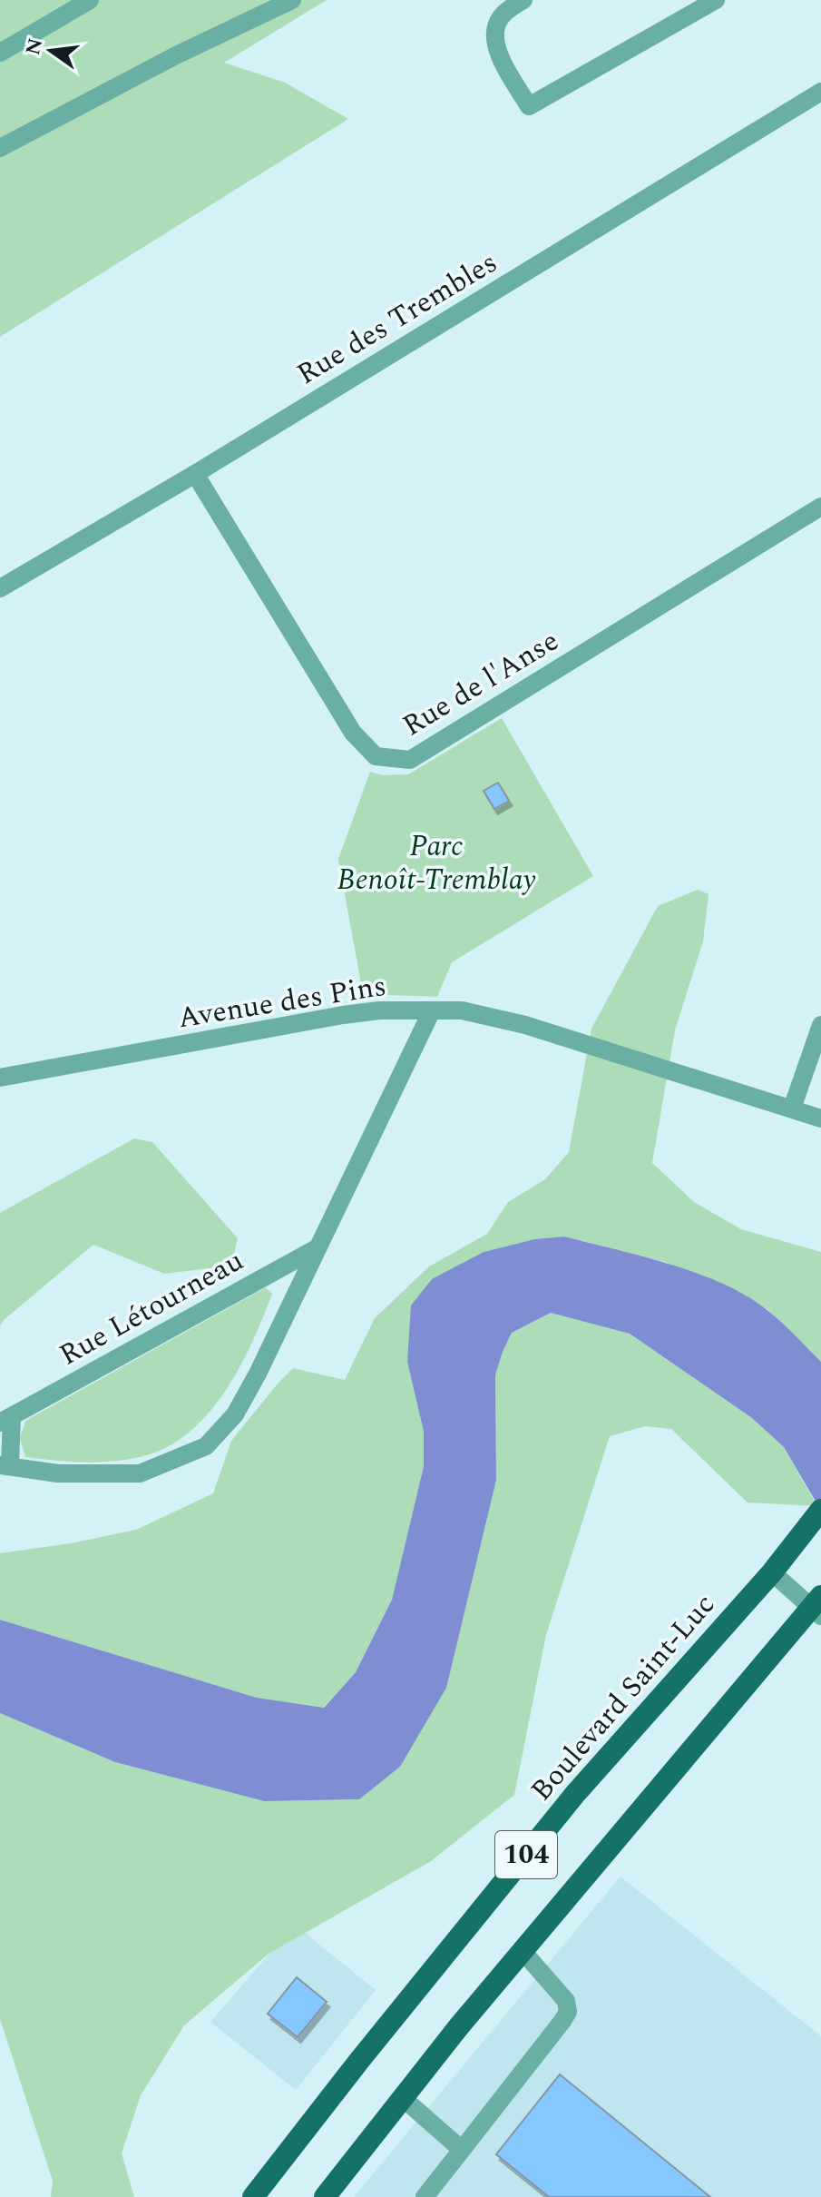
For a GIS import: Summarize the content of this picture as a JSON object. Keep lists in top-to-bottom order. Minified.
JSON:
{"streets":{"main road":["Boulevard Saint-Luc","104"],"street":["Rue des Trembles","Rue de l'Anse","Avenue des Pins","Rue Létourneau"]},"crossings":[["Rue des Trembles","Rue de l'Anse"],["Avenue des Pins","Rue Létourneau"]],"parks":["Parc Benoît-Tremblay"],"north":"left"}
